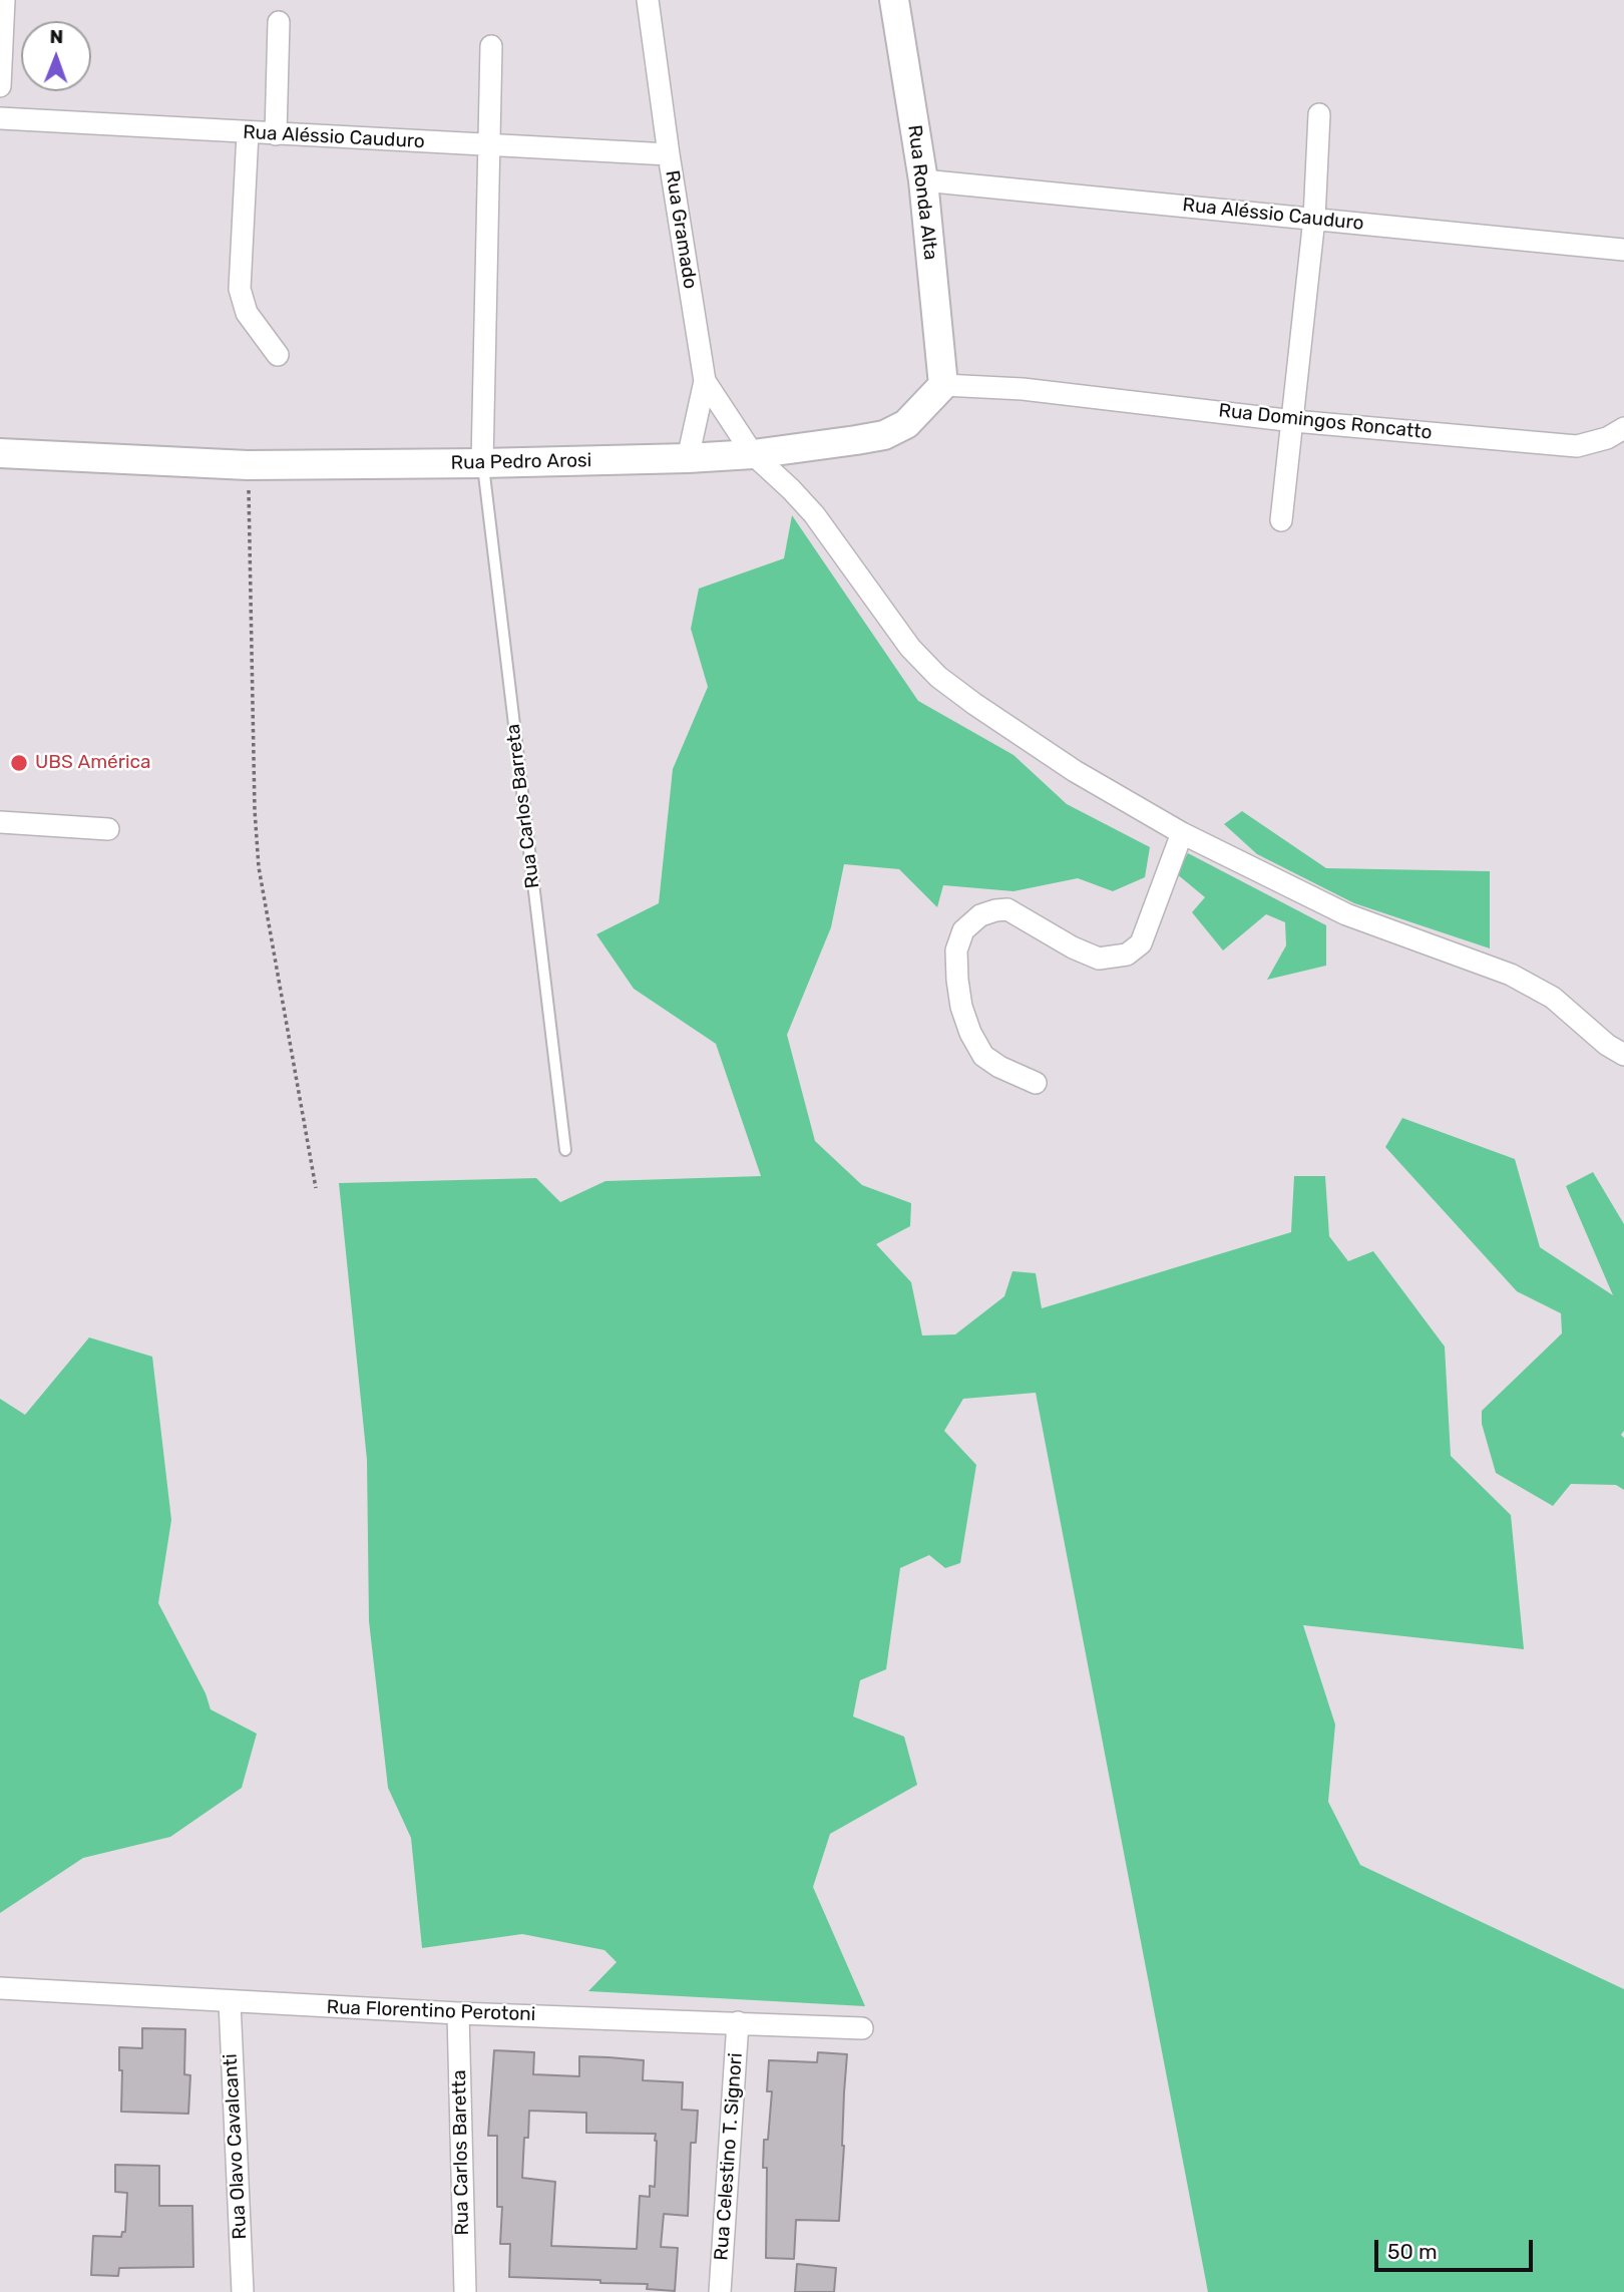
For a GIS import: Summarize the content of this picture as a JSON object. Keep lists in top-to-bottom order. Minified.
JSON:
{"streets":{"street":["Rua Aléssio Cauduro","Rua Ronda Alta","Rua Gramado","Rua Domingos Roncatto","Rua Pedro Arosi","Rua Florentino Perotoni","Rua Olavo Cavalcanti","Rua Carlos Baretta","Rua Celestino T. Signori"],"lane":["Rua Carlos Barreta"]},"crossings":[["Rua Aléssio Cauduro","Rua Ronda Alta"],["Rua Aléssio Cauduro","Rua Gramado"],["Rua Ronda Alta","Rua Domingos Roncatto"],["Rua Ronda Alta","Rua Pedro Arosi"],["Rua Gramado","Rua Pedro Arosi"],["Rua Domingos Roncatto","Rua Pedro Arosi"],["Rua Pedro Arosi","Rua Carlos Barreta"],["Rua Florentino Perotoni","Rua Olavo Cavalcanti"],["Rua Florentino Perotoni","Rua Carlos Baretta"],["Rua Florentino Perotoni","Rua Celestino T. Signori"]],"places":["UBS América"],"scale_bar":"50 m","north":"top"}
